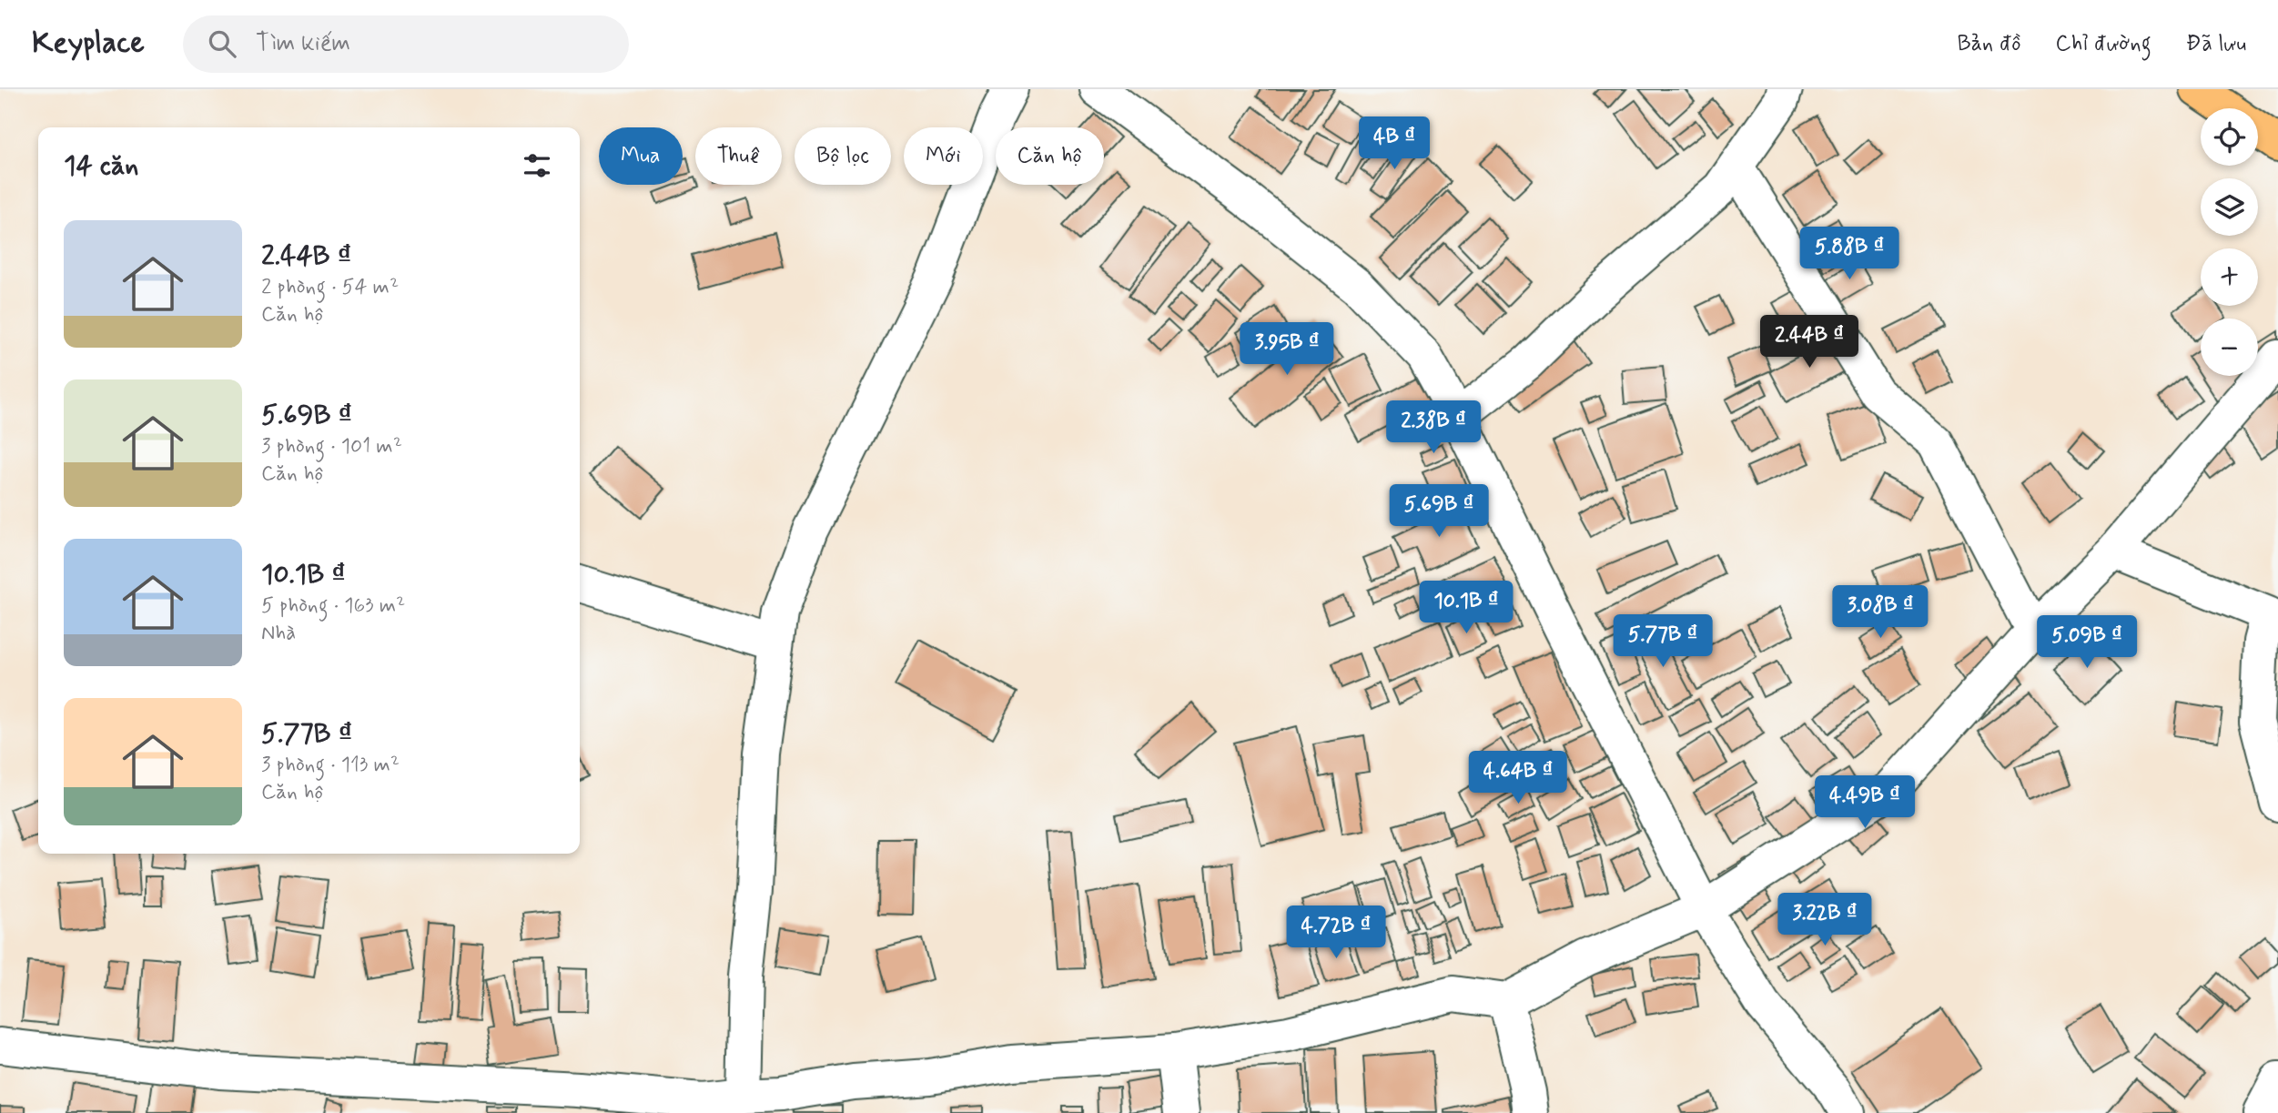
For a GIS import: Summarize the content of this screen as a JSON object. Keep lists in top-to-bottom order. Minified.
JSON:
{"page":{"header":"Keyplace","search":"Tìm kiếm","nav":["Bản đồ","Chỉ đường","Đã lưu"],"map_buttons":["+","−"],"price":["4B ₫","5.88B ₫","2.44B ₫","3.95B ₫","2.38B ₫","5.69B ₫","10.1B ₫","3.08B ₫","5.77B ₫","5.09B ₫","4.64B ₫","4.49B ₫","3.22B ₫","4.72B ₫"],"chip":["Mua","Thuê","Bộ lọc","Mới","Căn hộ"],"heading":"14 căn","list":[{"name":"2.44B ₫","note":"2 phòng · 54 m² · Căn hộ"},{"name":"5.69B ₫","note":"3 phòng · 101 m² · Căn hộ"},{"name":"10.1B ₫","note":"5 phòng · 163 m² · Nhà"},{"name":"5.77B ₫","note":"3 phòng · 113 m² · Căn hộ"}]}}
